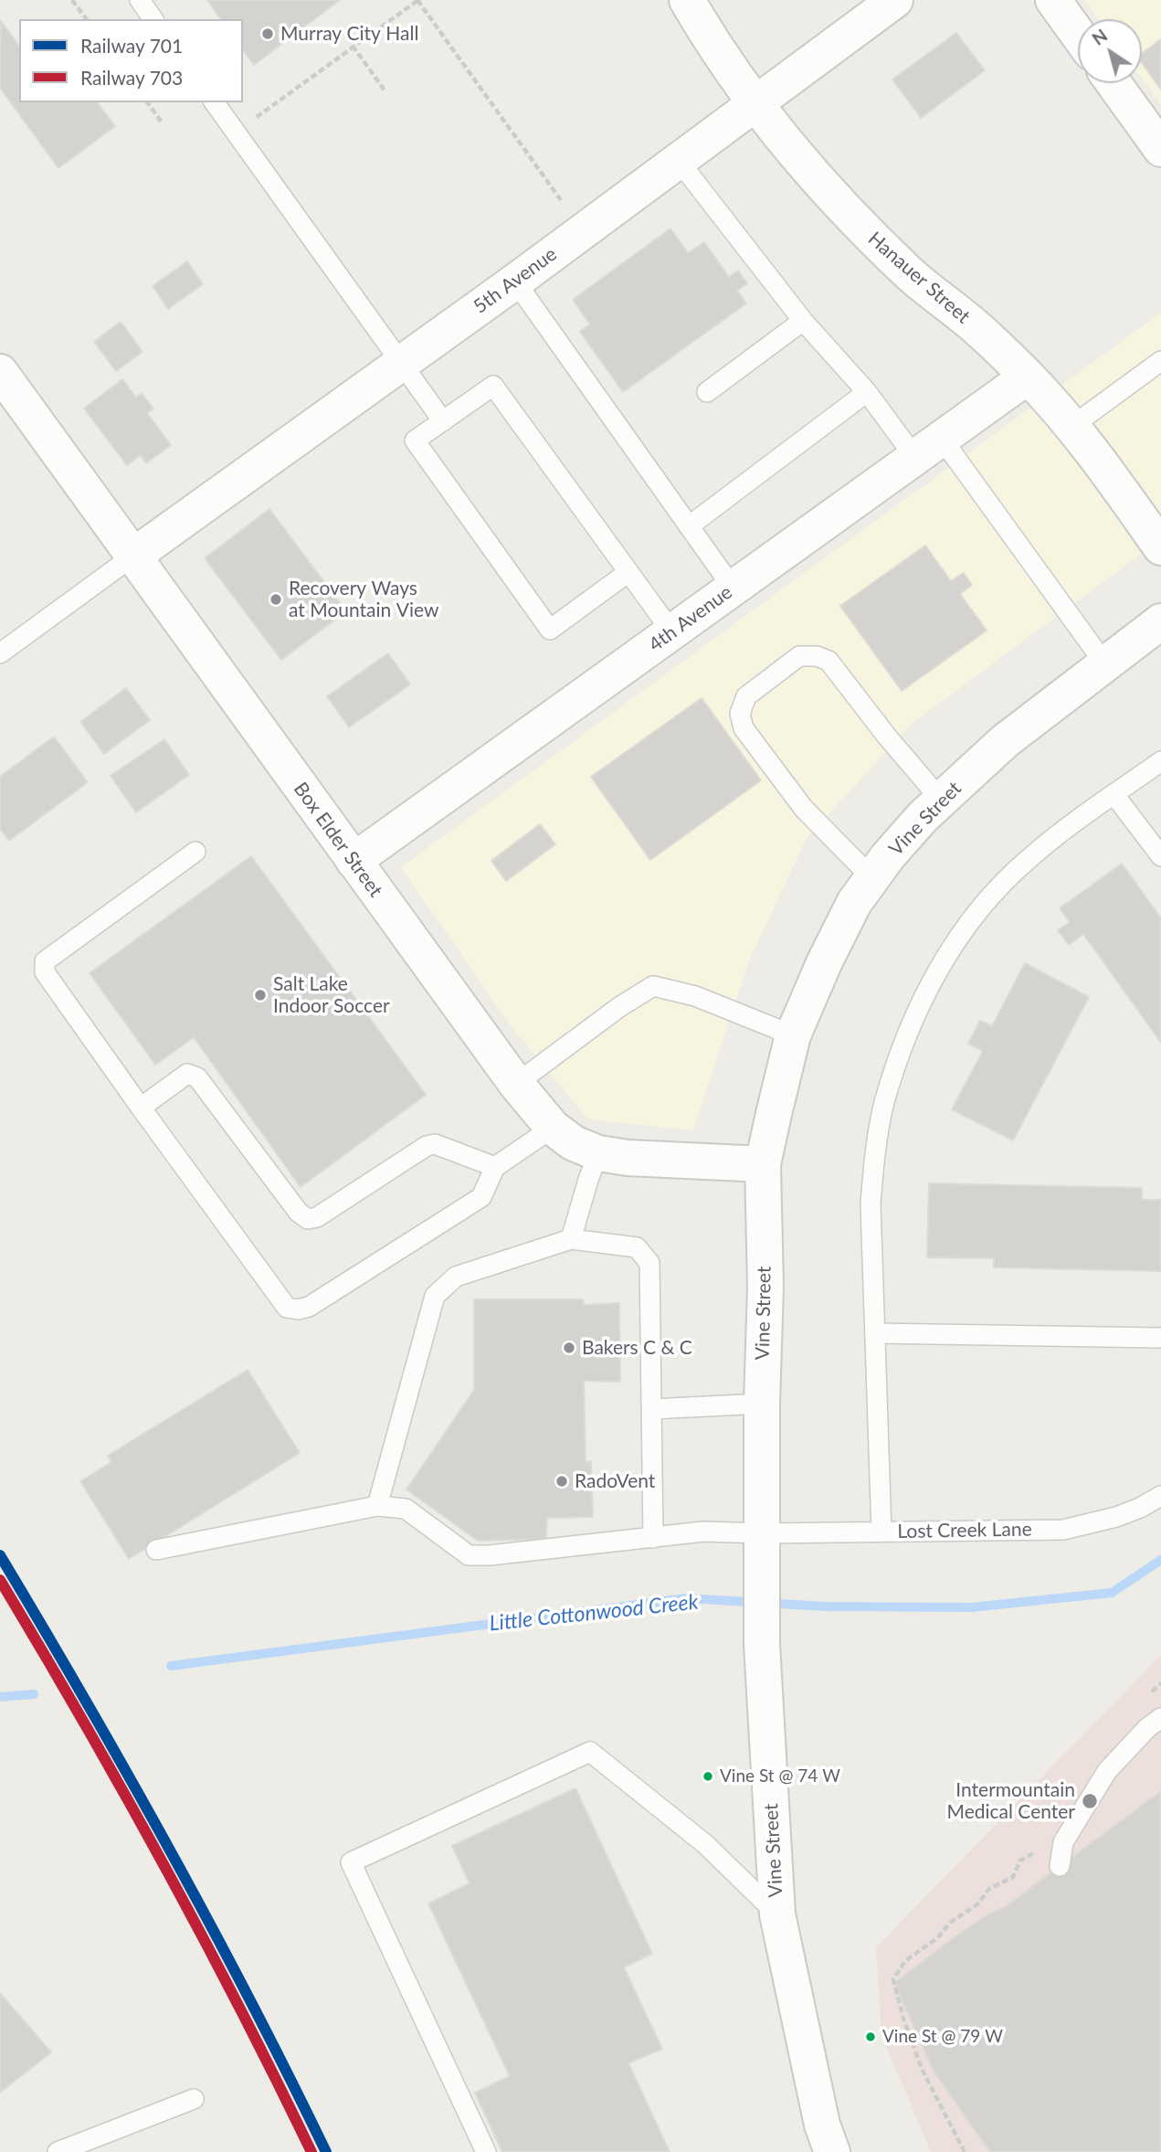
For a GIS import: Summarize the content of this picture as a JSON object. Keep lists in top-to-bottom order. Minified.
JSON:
{"streets":{"street":["Hanauer Street","5th Avenue","4th Avenue","Vine Street","Box Elder Street"],"lane":["Lost Creek Lane"]},"crossings":[["Hanauer Street","5th Avenue"],["Hanauer Street","4th Avenue"],["5th Avenue","Box Elder Street"],["4th Avenue","Box Elder Street"],["Vine Street","Box Elder Street"],["Vine Street","Lost Creek Lane"]],"water":["Little Cottonwood Creek"],"places":["Murray City Hall","Recovery Ways at Mountain View","Salt Lake Indoor Soccer","Bakers C & C","RadoVent","Vine St @ 74 W","Intermountain Medical Center","Vine St @ 79 W"],"lines":["rail line 701","rail line 703"],"legend":["Railway 701","Railway 703"],"north":"top left"}
